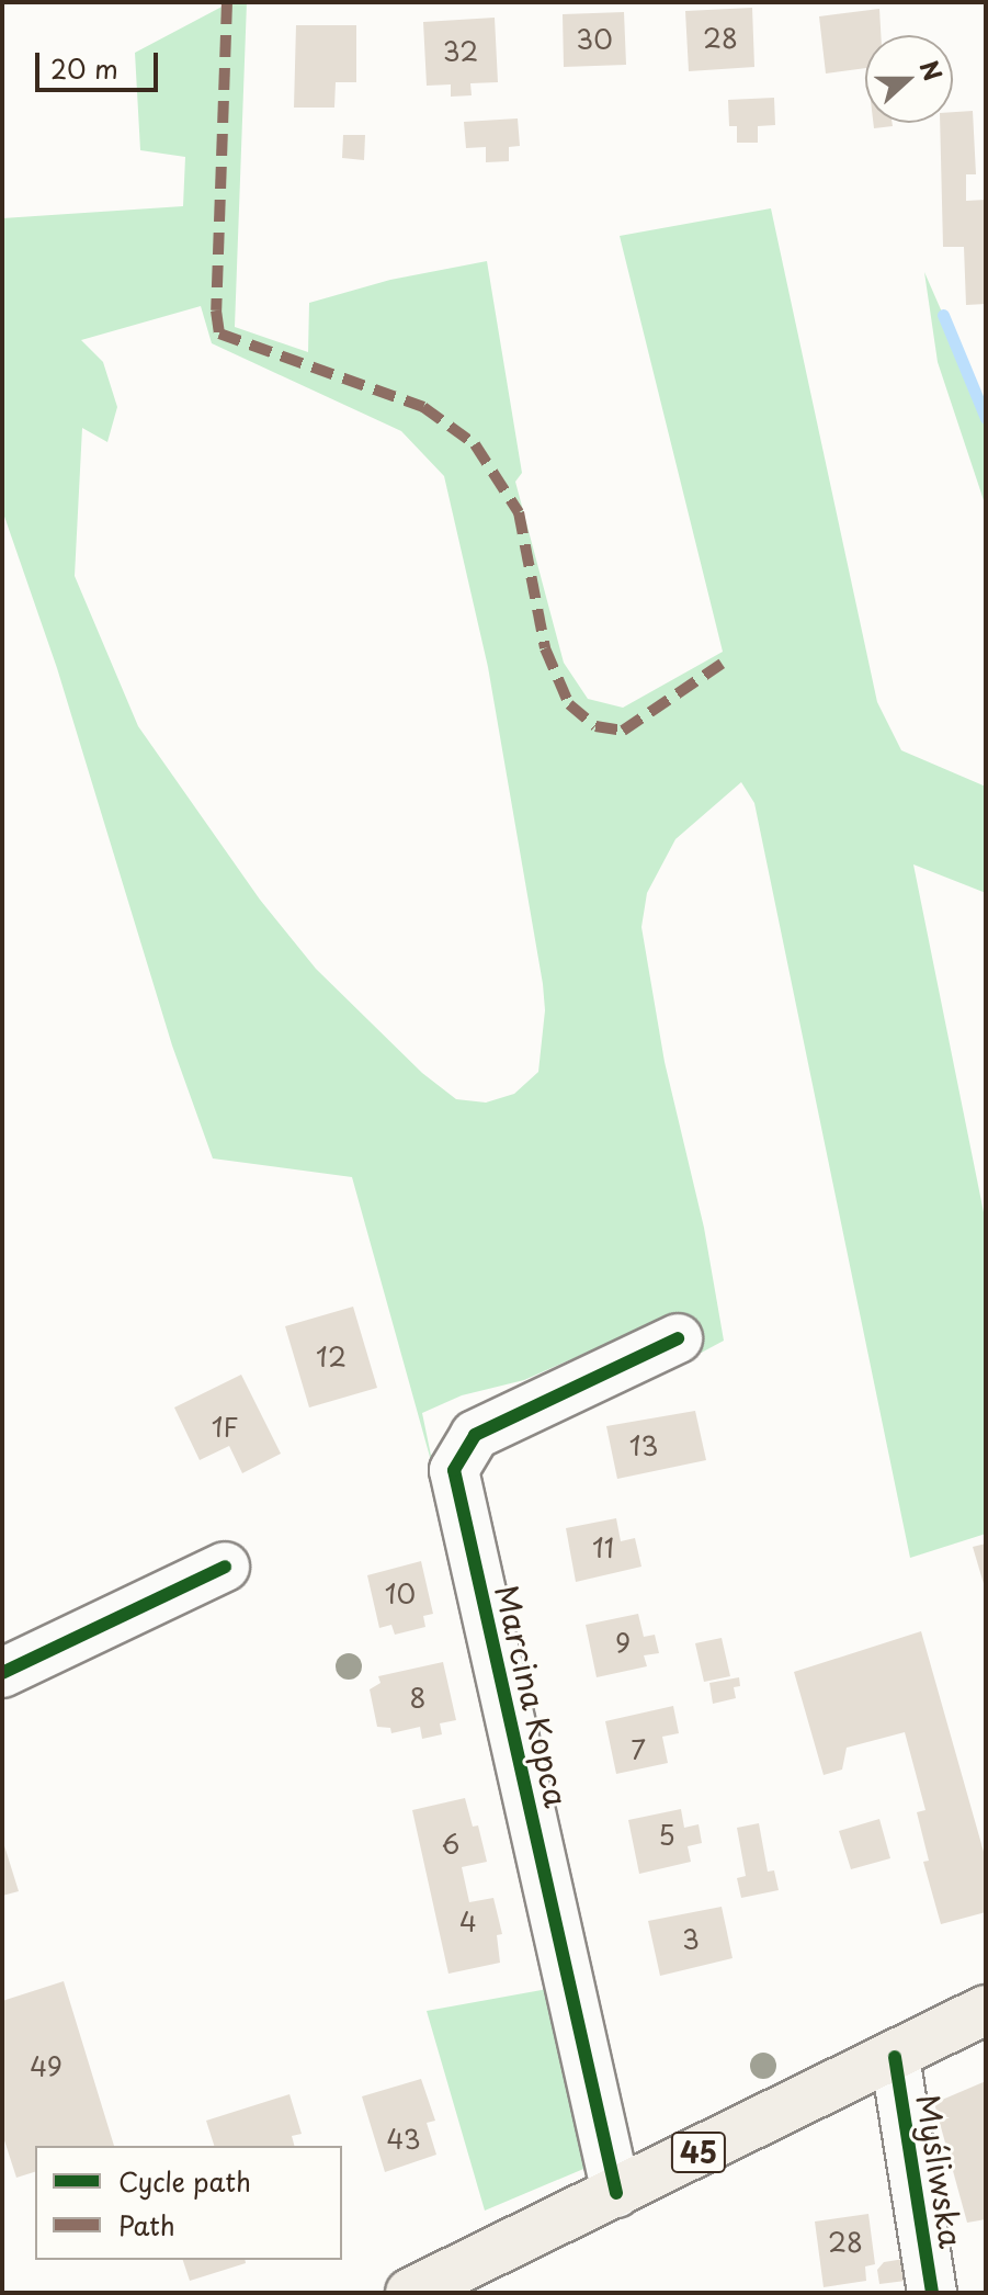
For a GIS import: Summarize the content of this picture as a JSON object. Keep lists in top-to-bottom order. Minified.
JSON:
{"streets":{"main road":["45"],"street":["Marcina Kopca","Myśliwska"]},"crossings":[["Marcina Kopca","45"],["45","Myśliwska"]],"house_numbers":["28","30","32","12","1F","13","11","10","9","8","7","5","6","4","3","49","43","28"],"legend":["Cycle path","Path"],"scale_bar":"20 m","north":"right"}
